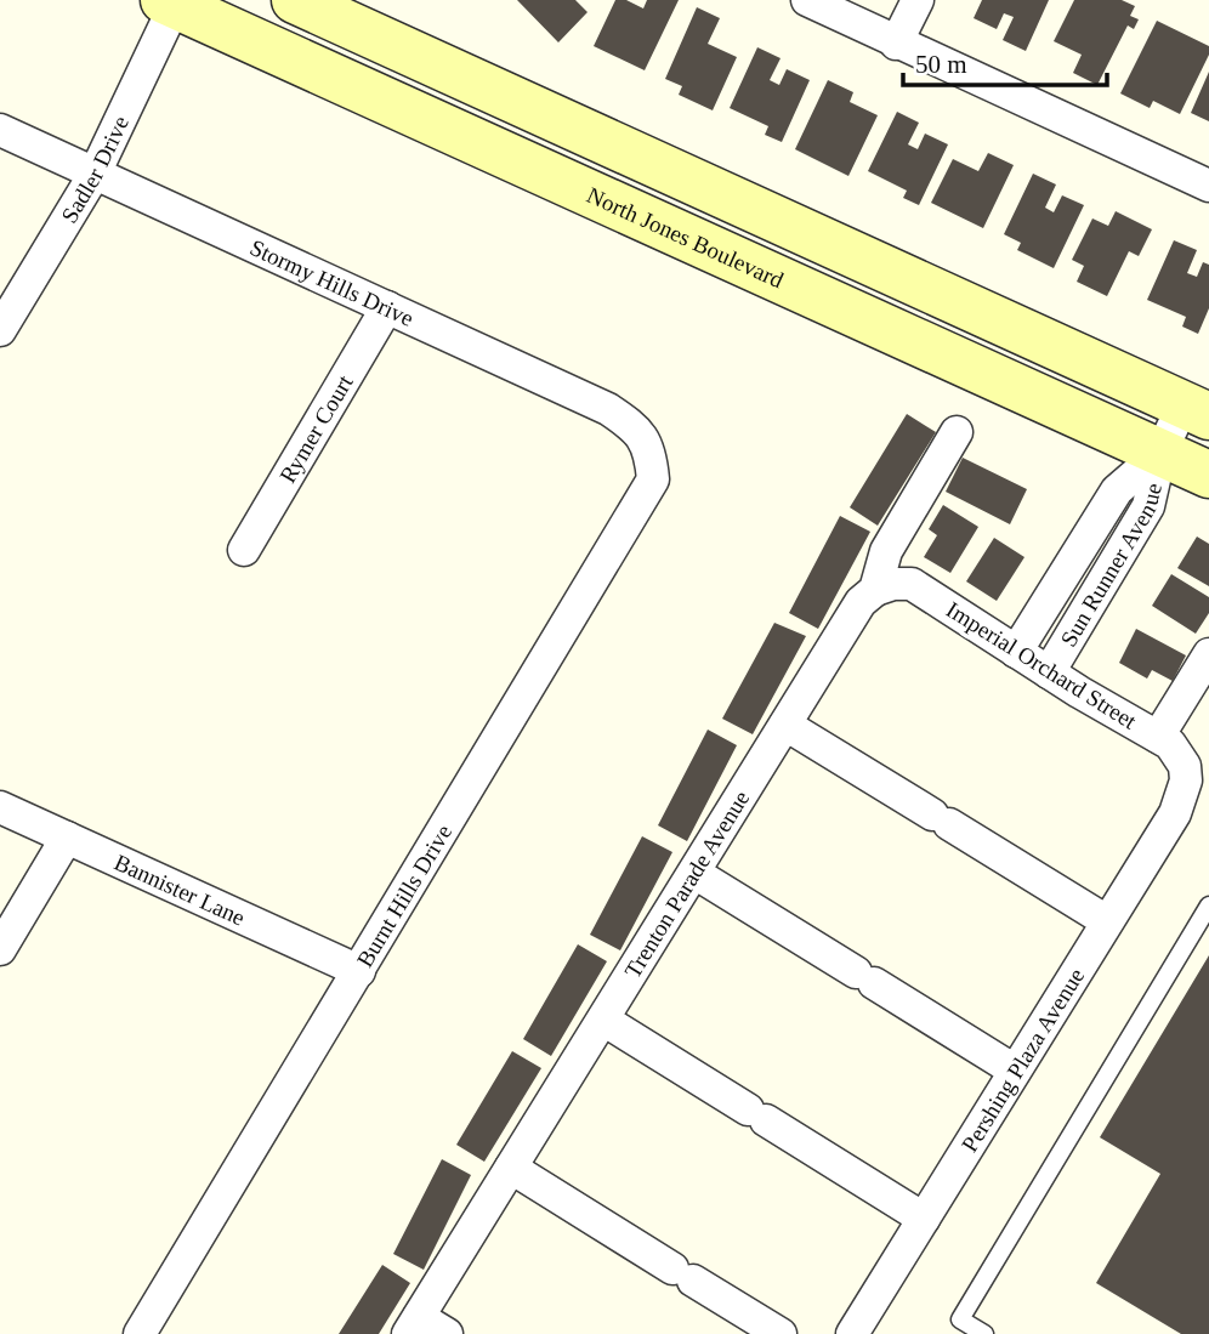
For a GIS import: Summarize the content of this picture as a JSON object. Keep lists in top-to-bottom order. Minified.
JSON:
{"streets":{"main road":["North Jones Boulevard"],"street":["Sadler Drive","Stormy Hills Drive","Rymer Court","Sun Runner Avenue","Imperial Orchard Street","Trenton Parade Avenue","Bannister Lane","Burnt Hills Drive","Pershing Plaza Avenue"]},"crossings":[["Sadler Drive","North Jones Boulevard"],["Sadler Drive","Stormy Hills Drive"],["North Jones Boulevard","Sun Runner Avenue"],["Stormy Hills Drive","Rymer Court"],["Stormy Hills Drive","Burnt Hills Drive"],["Sun Runner Avenue","Imperial Orchard Street"],["Imperial Orchard Street","Trenton Parade Avenue"],["Imperial Orchard Street","Pershing Plaza Avenue"],["Bannister Lane","Burnt Hills Drive"]],"scale_bar":"50 m"}
